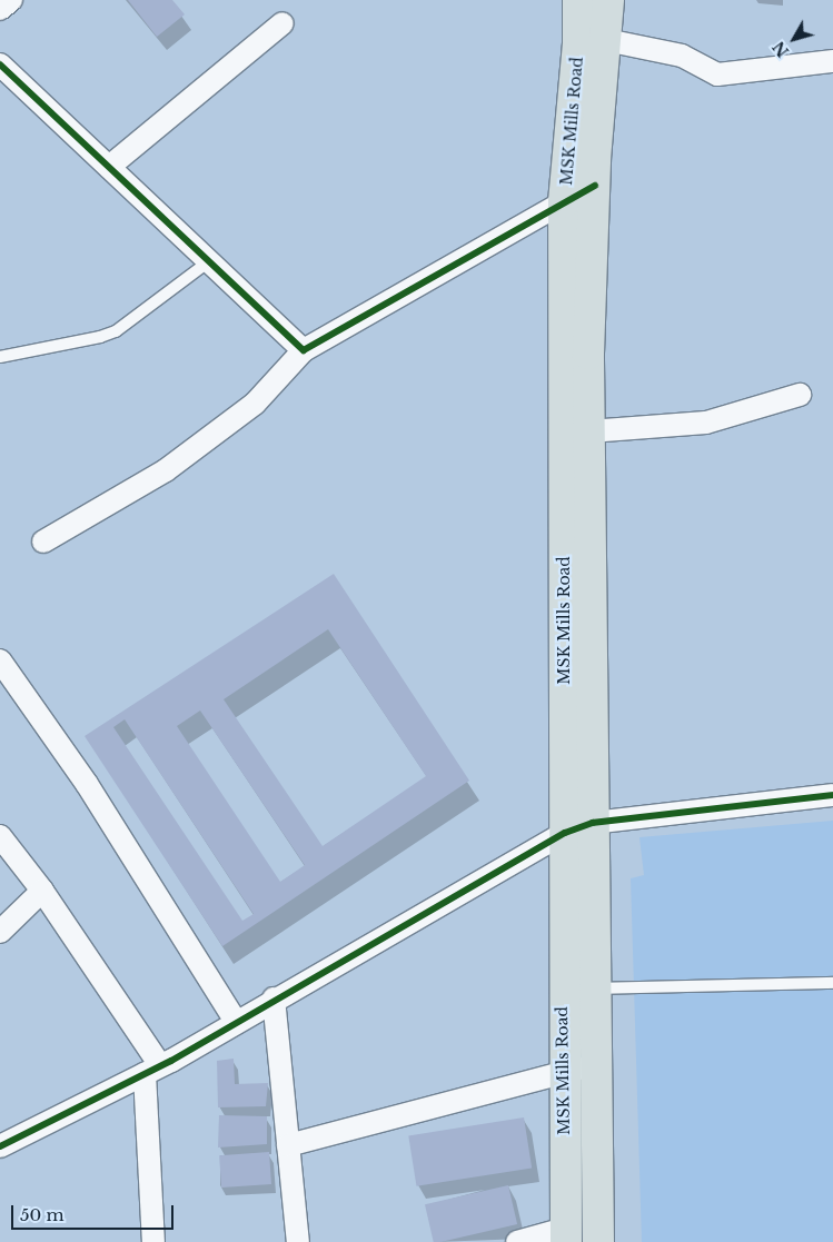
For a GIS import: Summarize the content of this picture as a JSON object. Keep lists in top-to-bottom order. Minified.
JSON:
{"streets":{"main road":["MSK Mills Road"]},"scale_bar":"50 m","north":"bottom left"}
